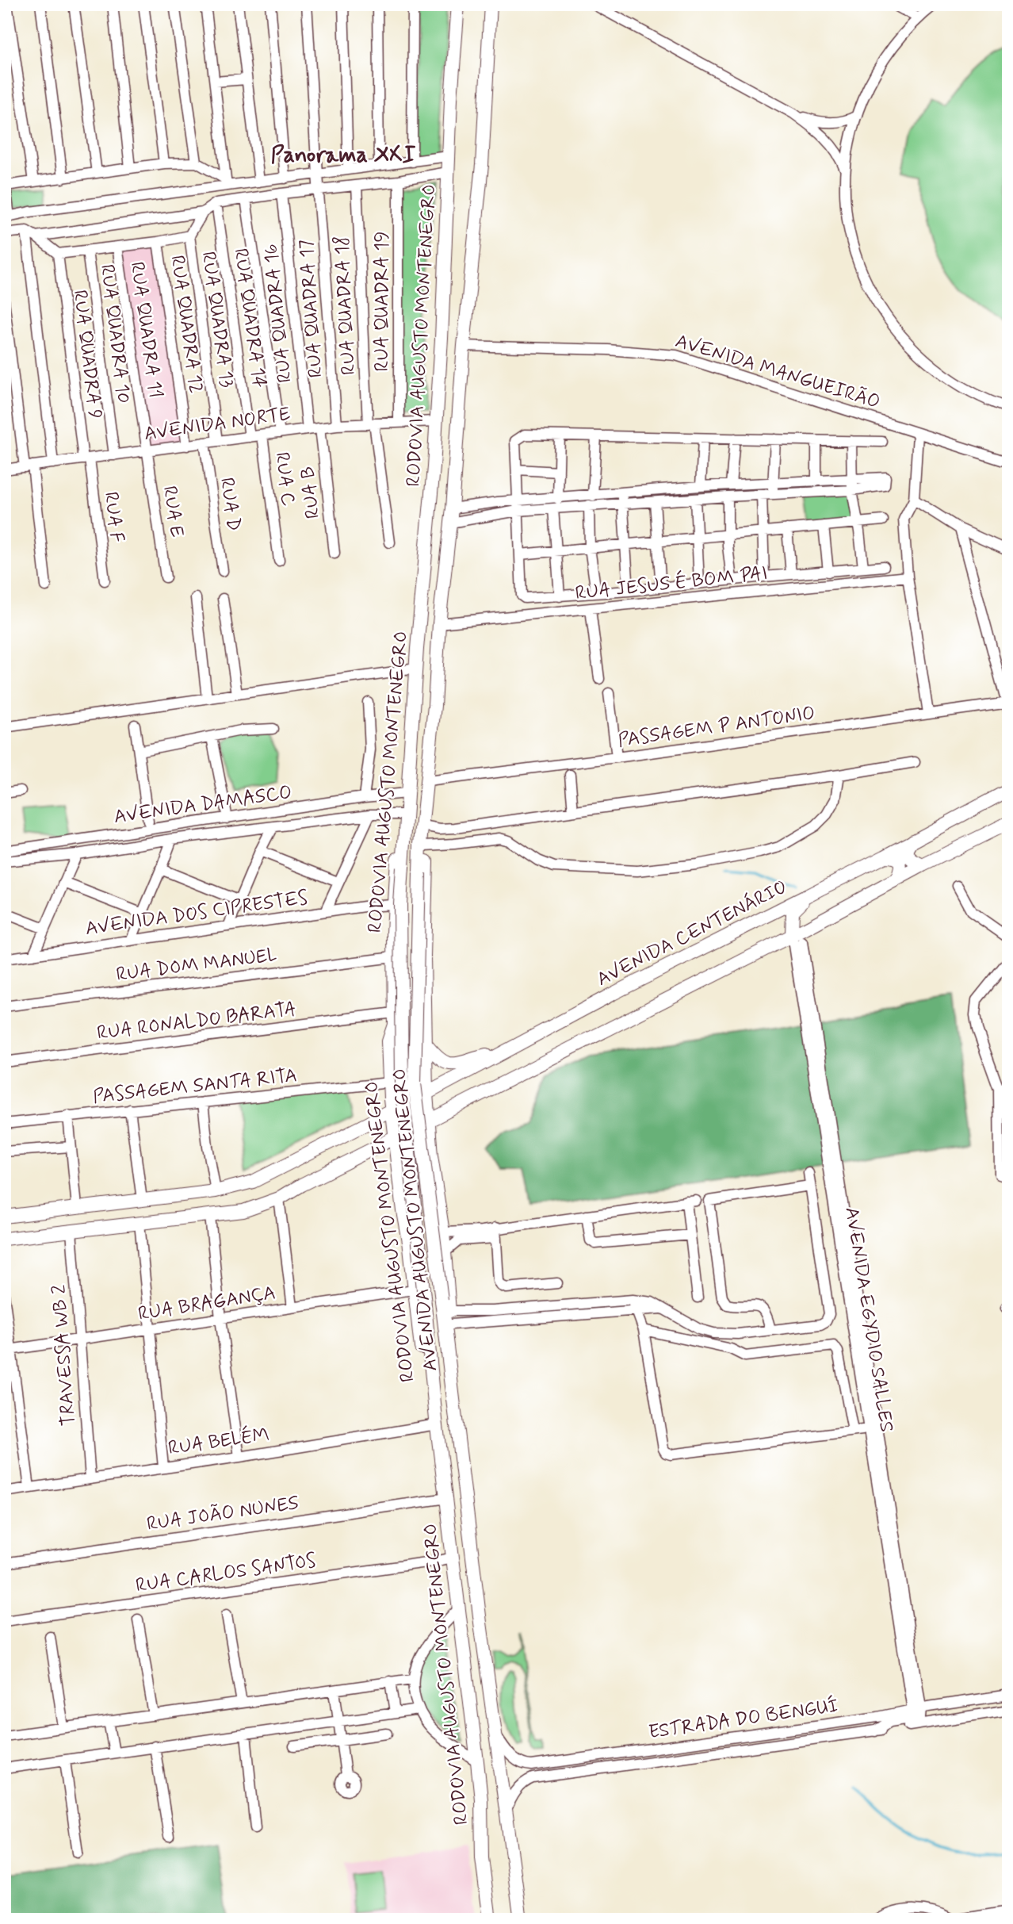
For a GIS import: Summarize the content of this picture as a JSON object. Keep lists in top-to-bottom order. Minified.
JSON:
{"streets":{"main road":["RODOVIA AUGUSTO MONTENEGRO","AVENIDA CENTENÁRIO","AVENIDA AUGUSTO MONTENEGRO"],"street":["RUA QUADRA 19","RUA QUADRA 18","RUA QUADRA 17","RUA QUADRA 16","RUA QUADRA 14","RUA QUADRA 13","RUA QUADRA 12","RUA QUADRA 11","RUA QUADRA 10","RUA QUADRA 9","AVENIDA MANGUEIRÃO","AVENIDA NORTE","RUA C","RUA B","RUA D","RUA E","RUA F","RUA JESUS É BOM PAI","PASSAGEM P ANTONIO","AVENIDA DAMASCO","AVENIDA DOS CIPRESTES","RUA DOM MANUEL","RUA RONALDO BARATA","PASSAGEM SANTA RITA","RUA BRAGANÇA","AVENIDA EGYDIO SALLES","TRAVESSA WB 2","RUA BELÉM","RUA JOÃO NUNES","RUA CARLOS SANTOS","ESTRADA DO BENGUÍ"]},"crossings":[["RUA QUADRA 19","AVENIDA NORTE"],["RUA QUADRA 18","AVENIDA NORTE"],["RUA QUADRA 17","AVENIDA NORTE"],["RUA QUADRA 16","AVENIDA NORTE"],["RUA QUADRA 14","AVENIDA NORTE"],["RUA QUADRA 13","AVENIDA NORTE"],["RUA QUADRA 12","AVENIDA NORTE"],["RUA QUADRA 11","AVENIDA NORTE"],["RUA QUADRA 11","RUA E"],["RUA QUADRA 10","AVENIDA NORTE"],["RODOVIA AUGUSTO MONTENEGRO","AVENIDA MANGUEIRÃO"],["RODOVIA AUGUSTO MONTENEGRO","AVENIDA NORTE"],["RODOVIA AUGUSTO MONTENEGRO","RUA JESUS É BOM PAI"],["RODOVIA AUGUSTO MONTENEGRO","PASSAGEM P ANTONIO"],["RODOVIA AUGUSTO MONTENEGRO","AVENIDA DAMASCO"],["RODOVIA AUGUSTO MONTENEGRO","AVENIDA DOS CIPRESTES"],["RODOVIA AUGUSTO MONTENEGRO","AVENIDA CENTENÁRIO"],["RODOVIA AUGUSTO MONTENEGRO","RUA DOM MANUEL"],["RODOVIA AUGUSTO MONTENEGRO","RUA RONALDO BARATA"],["RODOVIA AUGUSTO MONTENEGRO","PASSAGEM SANTA RITA"],["RODOVIA AUGUSTO MONTENEGRO","AVENIDA AUGUSTO MONTENEGRO"],["RODOVIA AUGUSTO MONTENEGRO","RUA BRAGANÇA"],["RODOVIA AUGUSTO MONTENEGRO","RUA BELÉM"],["RODOVIA AUGUSTO MONTENEGRO","RUA JOÃO NUNES"],["RODOVIA AUGUSTO MONTENEGRO","RUA CARLOS SANTOS"],["RUA QUADRA 9","AVENIDA NORTE"],["RUA QUADRA 9","RUA F"],["AVENIDA NORTE","RUA C"],["AVENIDA NORTE","RUA B"],["AVENIDA NORTE","RUA D"],["AVENIDA NORTE","RUA E"],["AVENIDA NORTE","RUA F"],["AVENIDA AUGUSTO MONTENEGRO","RUA BELÉM"],["RUA BRAGANÇA","TRAVESSA WB 2"],["AVENIDA EGYDIO SALLES","ESTRADA DO BENGUÍ"],["TRAVESSA WB 2","RUA BELÉM"]],"districts":["Panorama XXI"]}
